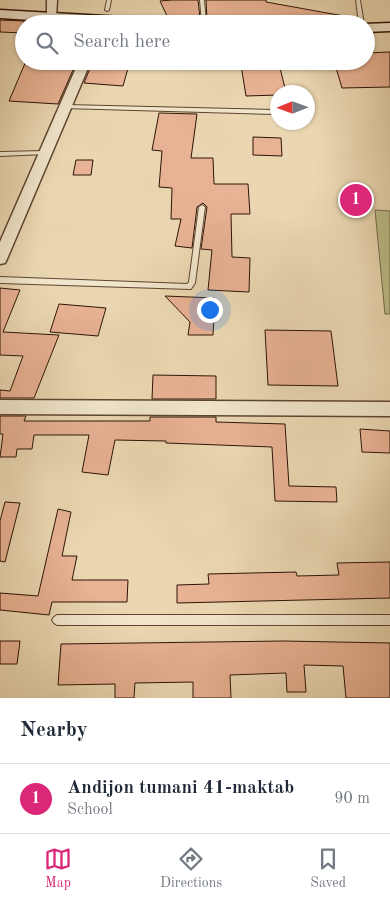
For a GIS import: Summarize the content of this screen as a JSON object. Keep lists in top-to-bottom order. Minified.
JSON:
{"north":"left","page":{"search":"Search here","pins":"1","heading":"Nearby","list":[{"mark":"1","name":"Andijon tumani 41-maktab","note":"School","value":"90 m"}],"nav":["Map","Directions","Saved"]}}
